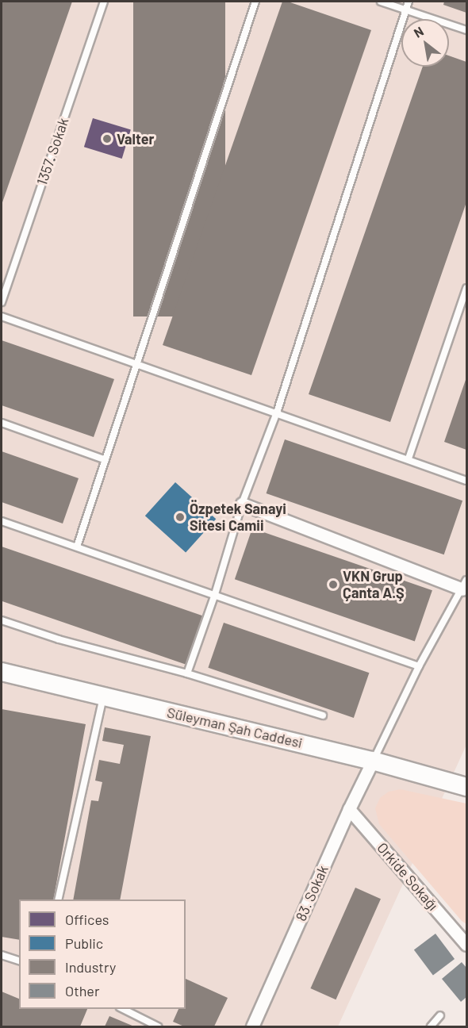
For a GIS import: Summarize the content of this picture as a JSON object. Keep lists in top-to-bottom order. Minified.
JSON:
{"streets":{"main road":["Süleyman Şah Caddesi"],"street":["Orkide Sokağı","83. Sokak"],"lane":["1357. Sokak"]},"crossings":[["Süleyman Şah Caddesi","83. Sokak"],["Orkide Sokağı","83. Sokak"]],"places":["Valter","Özpetek Sanayi Sitesi Camii","VKN Grup Çanta A.Ş"],"legend":["Offices","Public","Industry","Other"],"north":"top left"}
